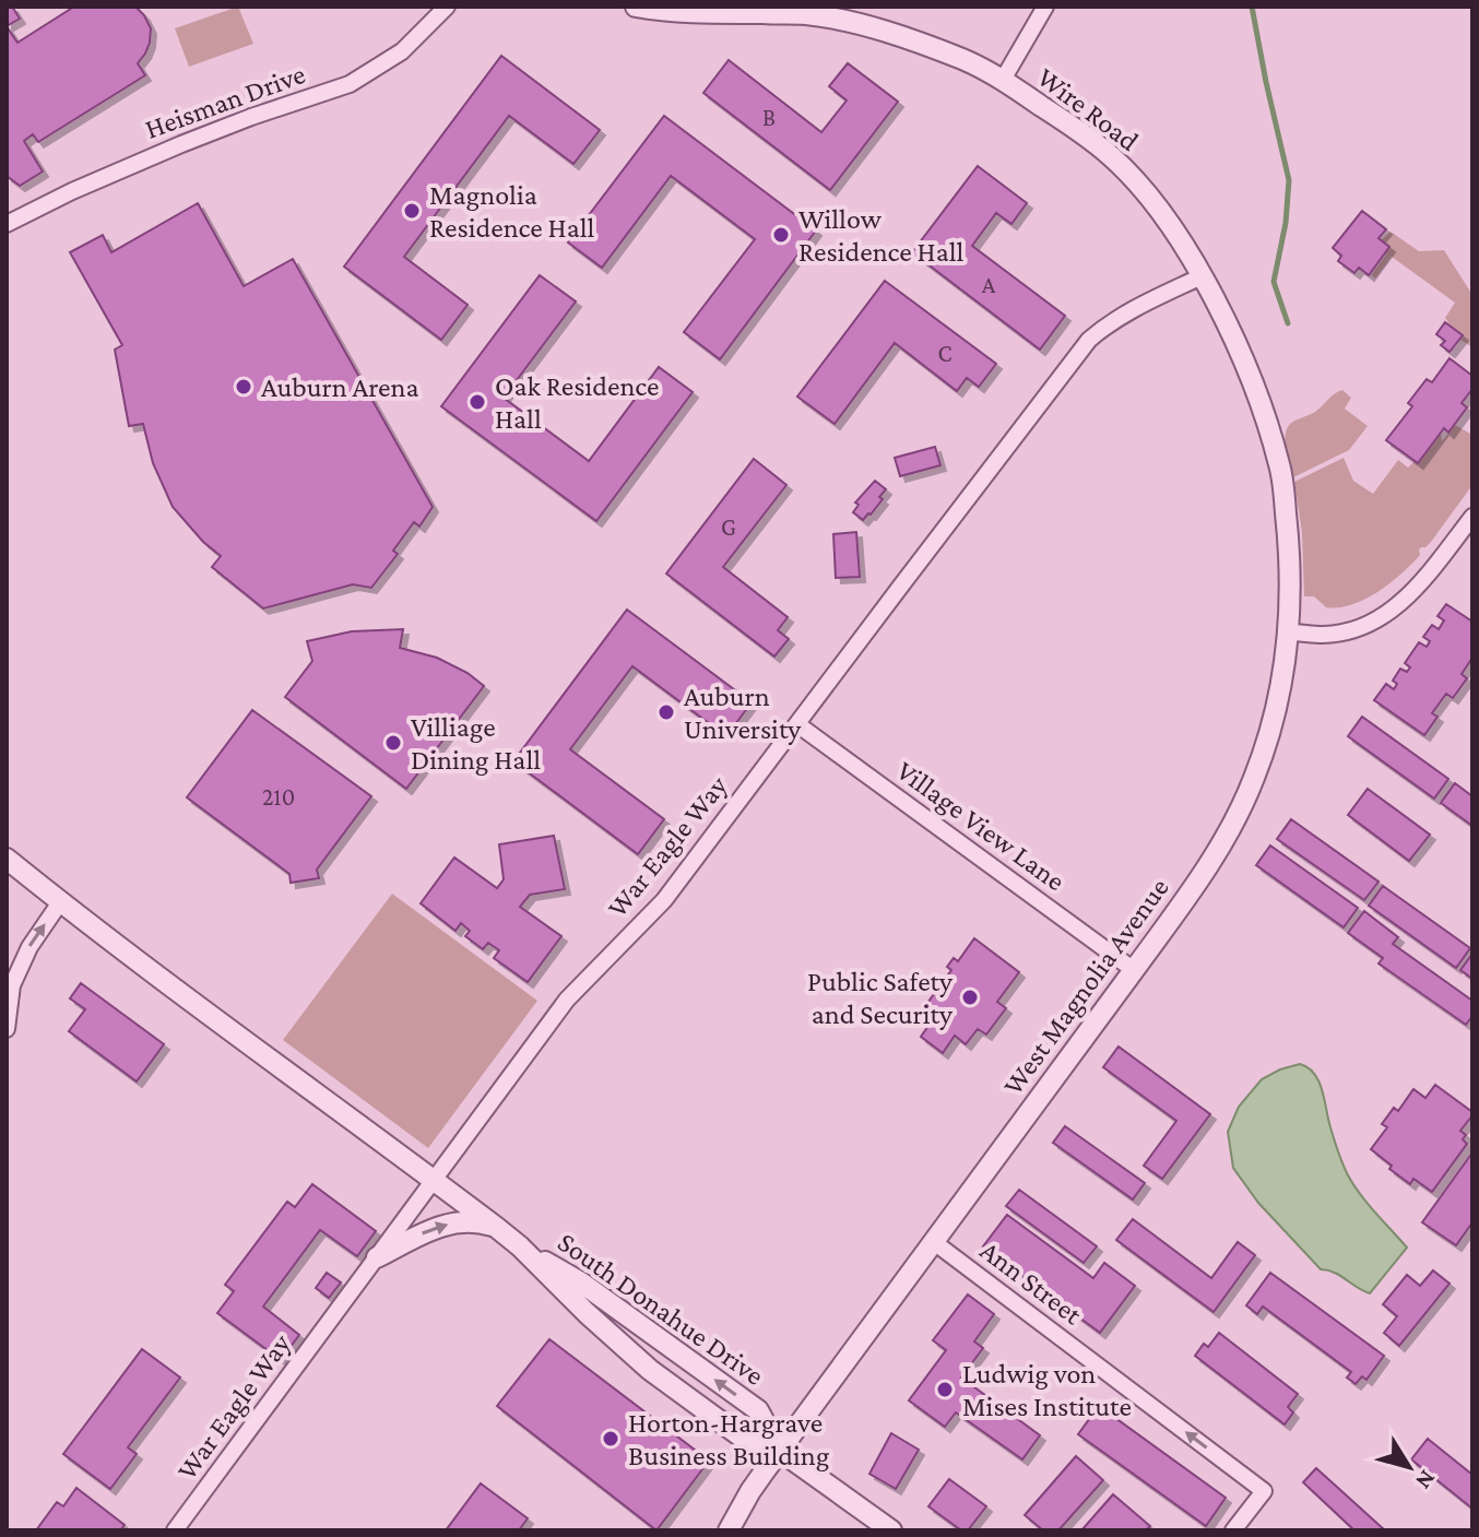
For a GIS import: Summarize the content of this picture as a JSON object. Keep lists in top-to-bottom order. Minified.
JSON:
{"streets":{"street":["Heisman Drive","Wire Road","Village View Lane","War Eagle Way","West Magnolia Avenue","Ann Street","South Donahue Drive"]},"crossings":[["Wire Road","War Eagle Way"],["Wire Road","West Magnolia Avenue"],["Village View Lane","War Eagle Way"],["Village View Lane","West Magnolia Avenue"],["War Eagle Way","South Donahue Drive"],["West Magnolia Avenue","Ann Street"],["West Magnolia Avenue","South Donahue Drive"]],"one_way":["Ann Street"],"places":["Magnolia Residence Hall","Willow Residence Hall","Auburn Arena","Oak Residence Hall","Auburn University","Villiage Dining Hall","Public Safety and Security","Ludwig von Mises Institute","Horton-Hargrave Business Building"],"house_numbers":["B","A","C","G","210"],"north":"bottom right"}
